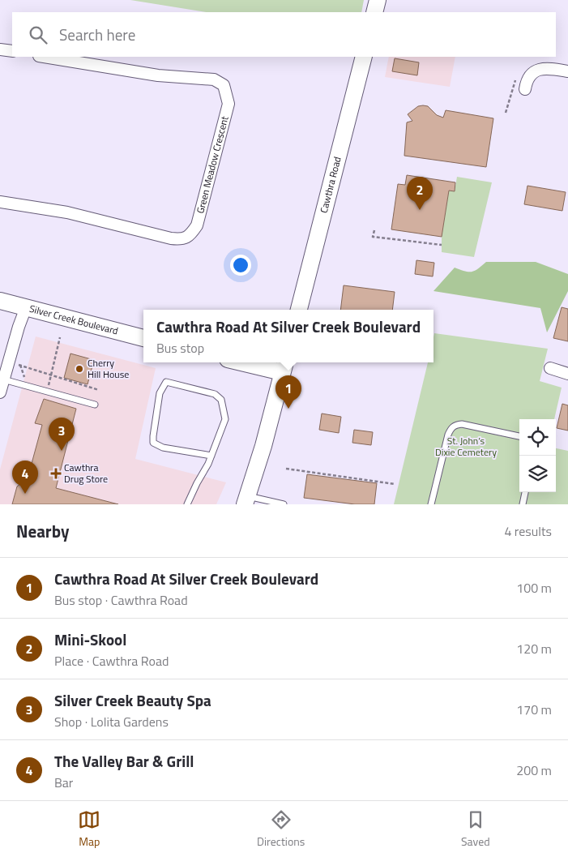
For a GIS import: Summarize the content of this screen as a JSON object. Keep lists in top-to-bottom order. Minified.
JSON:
{"streets":{"main road":["Cawthra Road","Silver Creek Boulevard"],"street":["Green Meadow Crescent"]},"parks":["St. John’s Dixie Cemetery"],"places":{"other":["Cherry Hill House"],"health":["Cawthra Drug Store"]},"page":{"search":"Search here","pins":["2","1","3","4"],"popup":["Cawthra Road At Silver Creek Boulevard","Bus stop"],"heading":["Nearby","4 results"],"list":[{"mark":"1","name":"Cawthra Road At Silver Creek Boulevard","note":"Bus stop · Cawthra Road","value":"100 m"},{"mark":"2","name":"Mini-Skool","note":"Place · Cawthra Road","value":"120 m"},{"mark":"3","name":"Silver Creek Beauty Spa","note":"Shop · Lolita Gardens","value":"170 m"},{"mark":"4","name":"The Valley Bar & Grill","note":"Bar","value":"200 m"}],"nav":["Map","Directions","Saved"]}}
